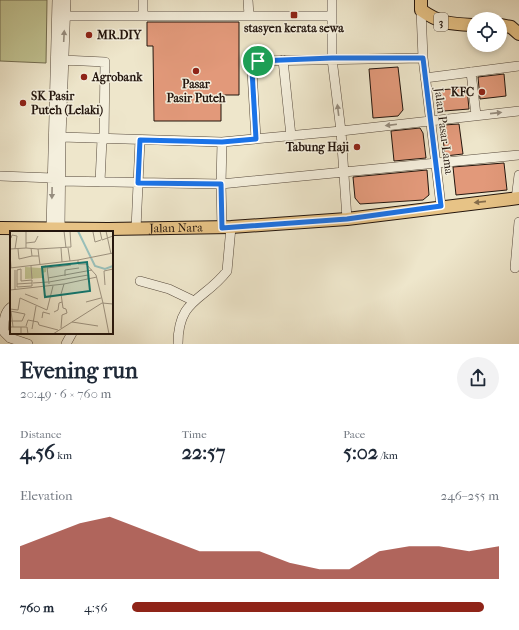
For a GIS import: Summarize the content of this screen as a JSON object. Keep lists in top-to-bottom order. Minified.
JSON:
{"streets":{"main road":["3","Jalan Nara"],"street":["Jalan Pasar Lama"]},"crossings":[["3","Jalan Pasar Lama"],["Jalan Pasar Lama","Jalan Nara"]],"places":{"transit":["stasyen kerata sewa"],"other":["MR.DIY","Pasar Pasir Puteh","Agrobank","KFC","SK Pasir Puteh (Lelaki)","Tabung Haji"]},"page":{"heading":["Evening run","20:49 · 6 × 760 m"],"stats":[["Distance","4.56 km"],["Time","22:57"],["Pace","5:02 /km"]],"chart":["Elevation","246–255 m"],"list":[{"name":"760 m","note":"4:56"}]}}
